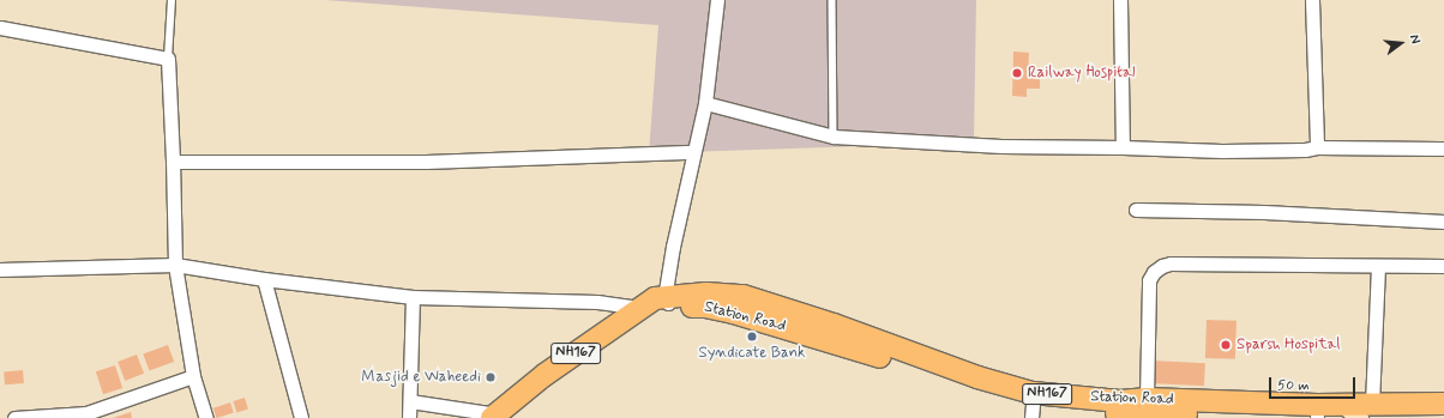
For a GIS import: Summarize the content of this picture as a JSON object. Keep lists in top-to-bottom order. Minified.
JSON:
{"streets":{"highway":["Station Road","NH167"]},"crossings":[["Station Road","NH167"]],"places":["Railway Hospital","Syndicate Bank","Sparsh Hospital","Ｍasjid e Waheedi"],"scale_bar":"50 m","north":"right"}
